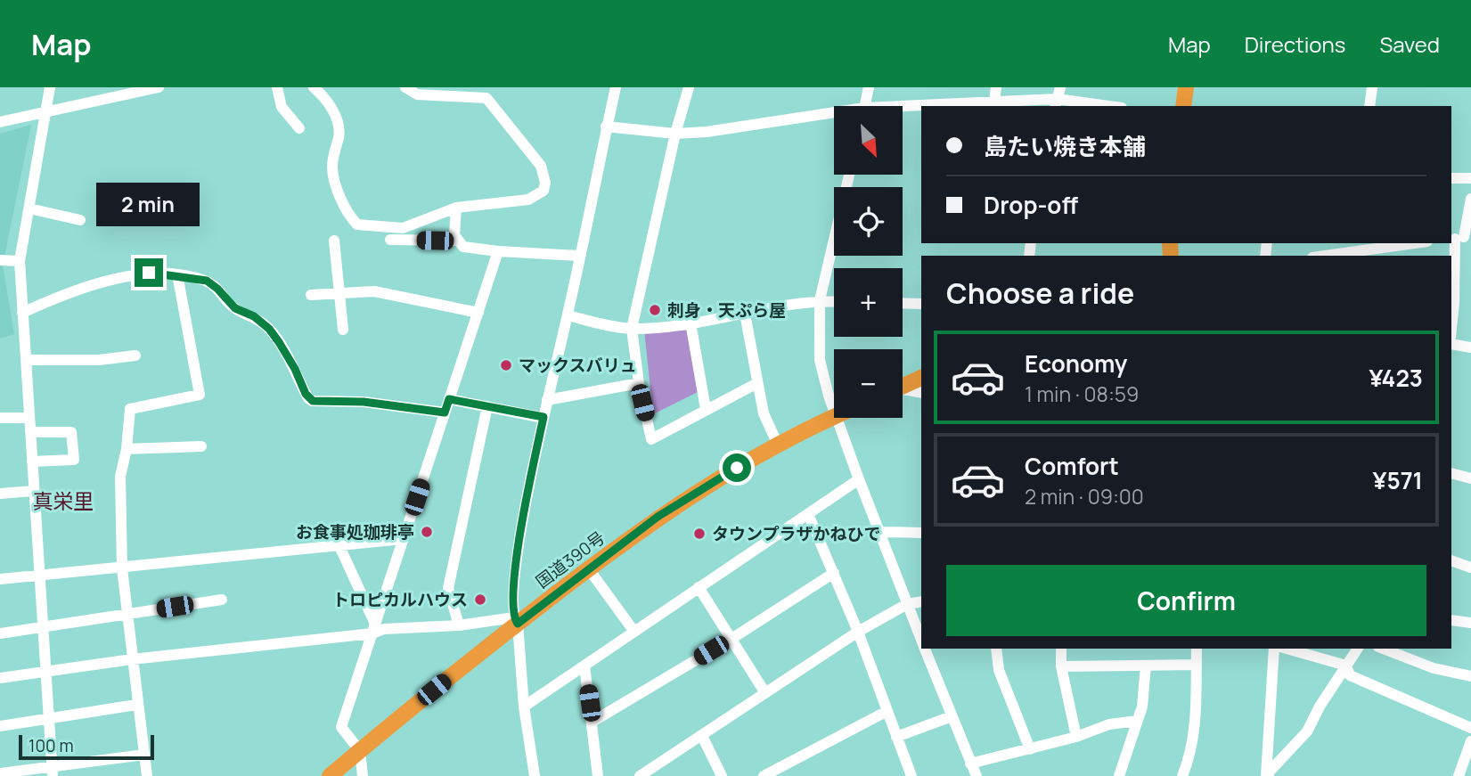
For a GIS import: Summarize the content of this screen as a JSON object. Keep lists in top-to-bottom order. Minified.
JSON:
{"streets":{"highway":["国道390号"]},"districts":["真栄里"],"places":["刺身・天ぷら屋","マックスバリュ","お食事処珈琲亭","タウンプラザかねひで","トロピカルハウス"],"scale_bar":"100 m","north":"bottom right","page":{"header":"Map","nav":["Map","Directions","Saved"],"map_buttons":["+","−"],"banner":["島たい焼き本舗","Drop-off"],"bubble":"2 min","heading":"Choose a ride","list":[{"name":"Economy","note":"1 min · 08:59","value":"¥423"},{"name":"Comfort","note":"2 min · 09:00","value":"¥571"}],"buttons":"Confirm","scale":"100 m"}}
